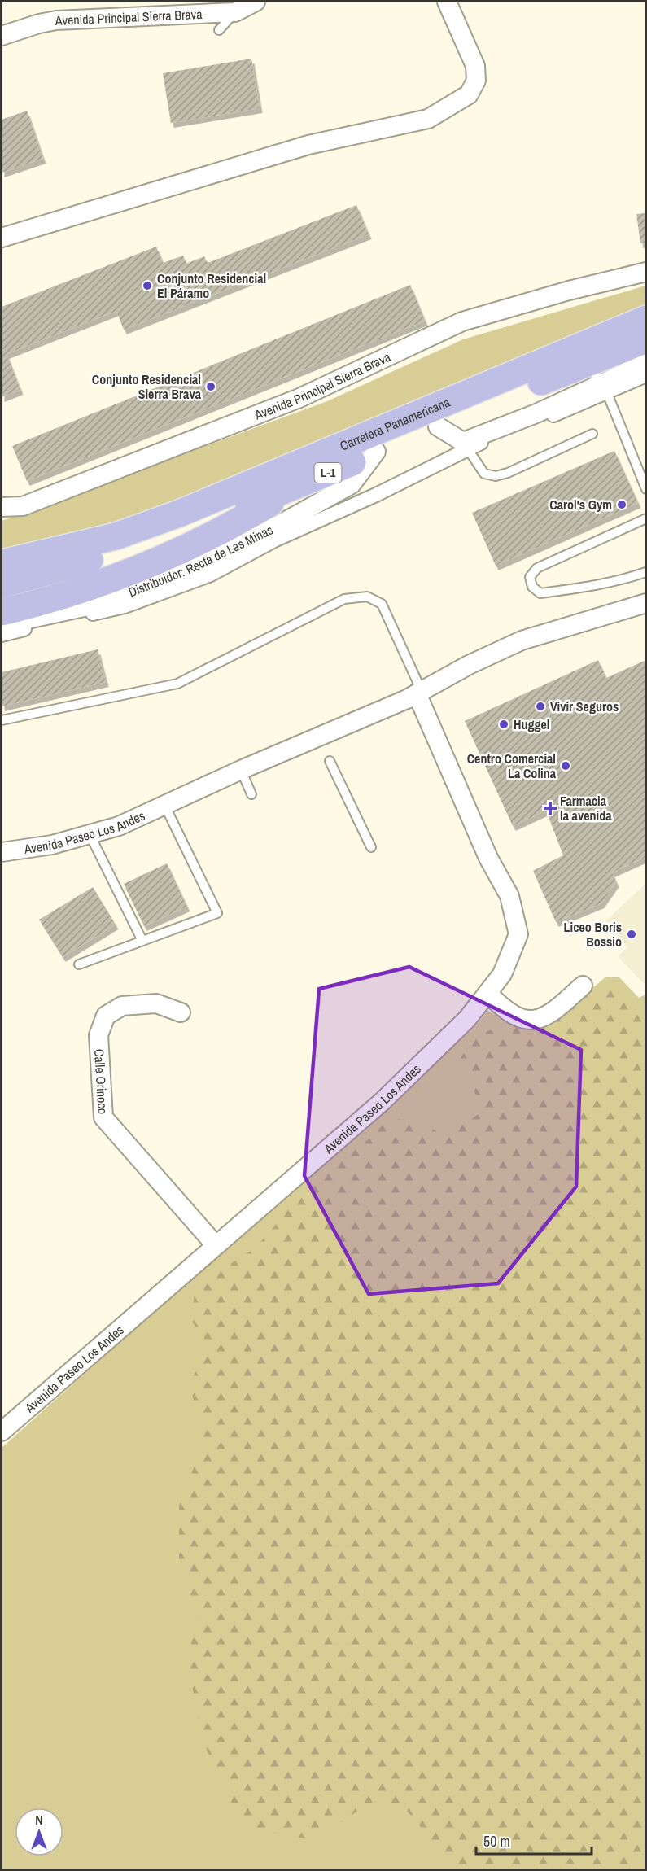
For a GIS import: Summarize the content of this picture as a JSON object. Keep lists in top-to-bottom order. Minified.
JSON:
{"streets":{"main road":["Carretera Panamericana","L-1"],"street":["Avenida Principal Sierra Brava","Distribuidor: Recta de Las Minas","Avenida Paseo Los Andes","Calle Orinoco"]},"crossings":[["Carretera Panamericana","L-1"],["Carretera Panamericana","Distribuidor: Recta de Las Minas"],["Avenida Paseo Los Andes","Calle Orinoco"]],"places":{"other":["Conjunto Residencial El Páramo","Conjunto Residencial Sierra Brava","Carol's Gym","Vivir Seguros","Huggel","Centro Comercial La Colina","Liceo Boris Bossio"],"health":["Farmacia la avenida"]},"scale_bar":"50 m","north":"top"}
